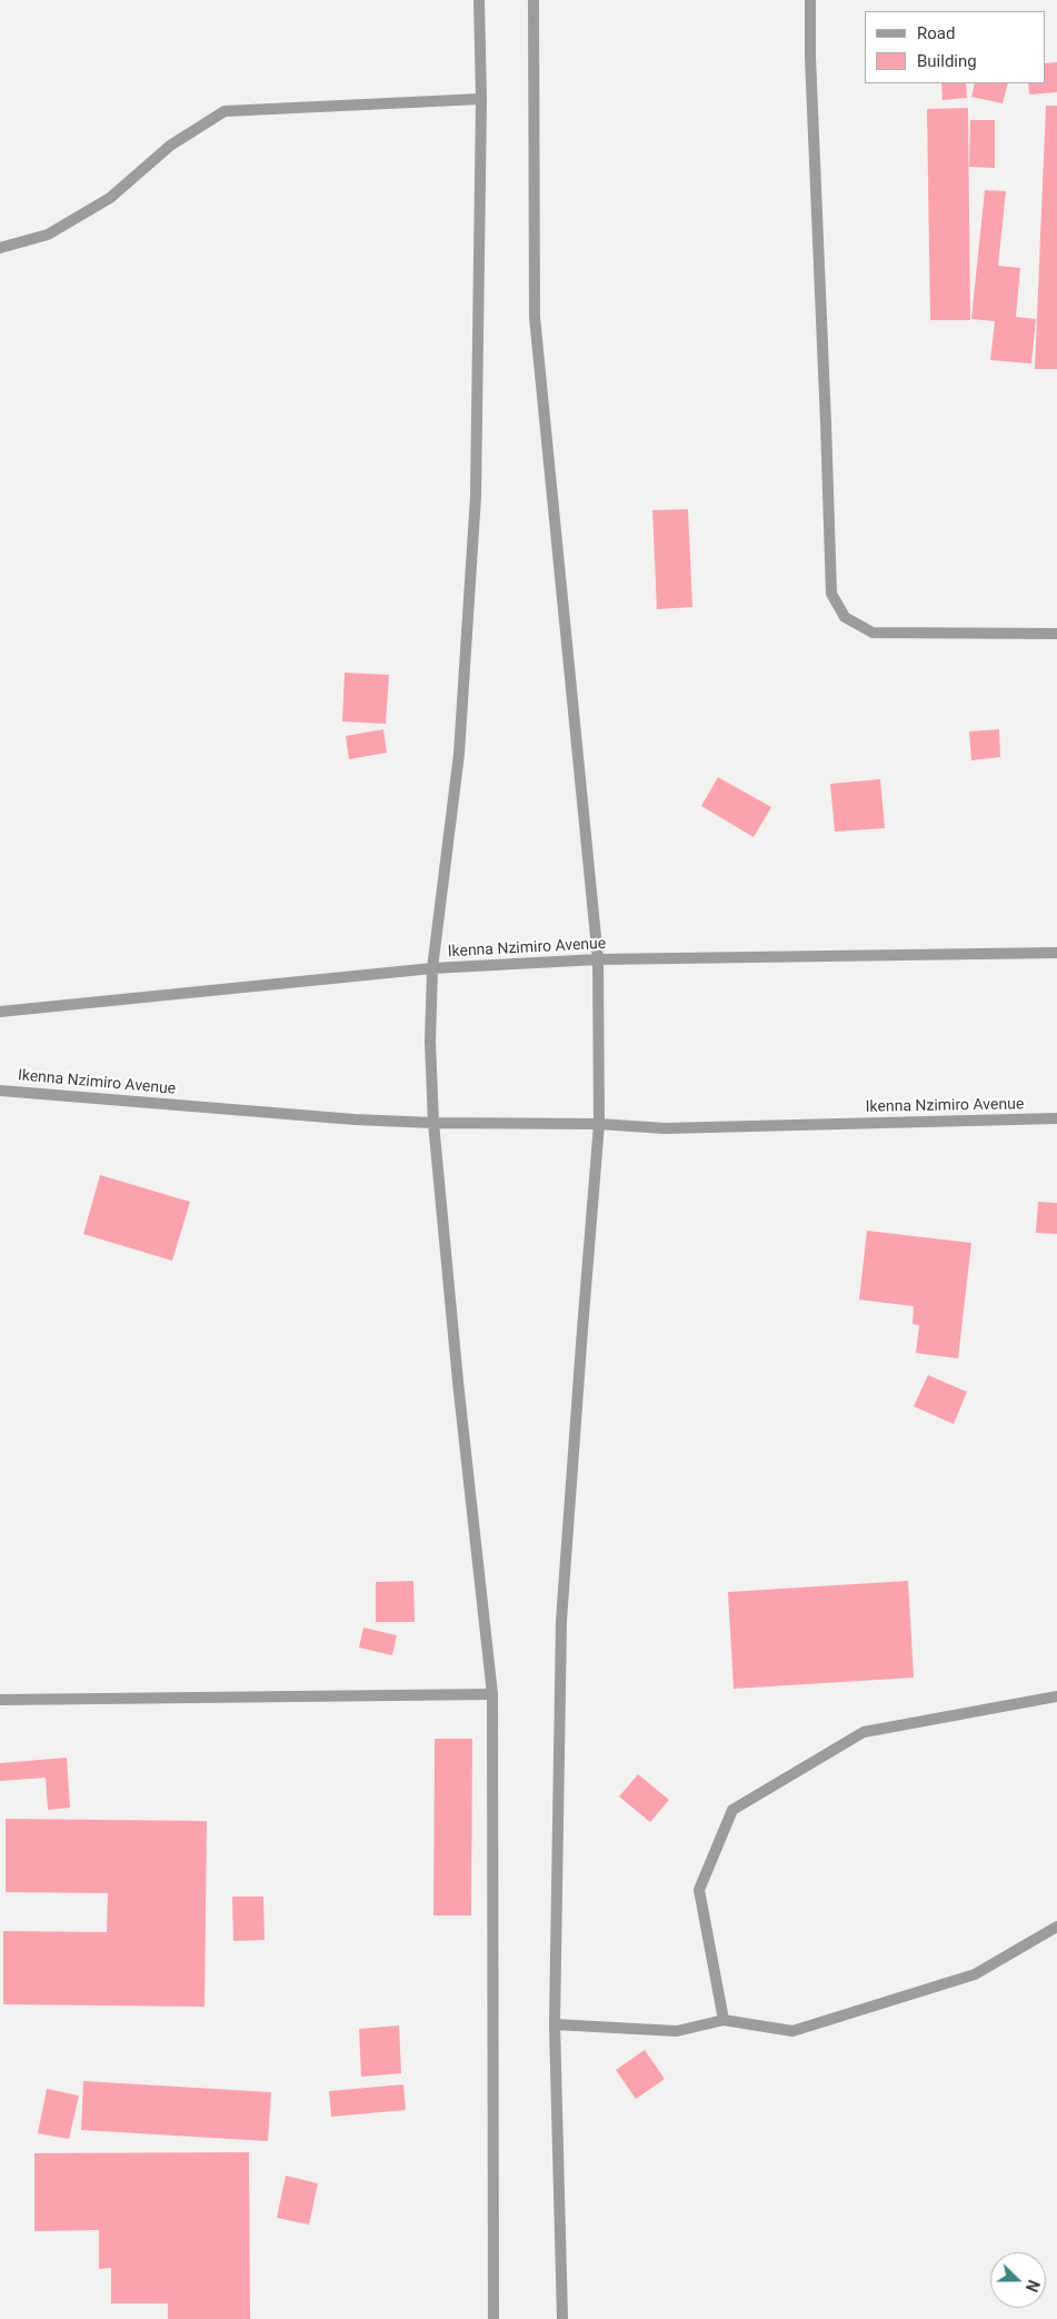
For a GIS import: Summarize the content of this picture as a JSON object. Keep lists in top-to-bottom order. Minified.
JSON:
{"streets":{"street":["Ikenna Nzimiro Avenue"]},"legend":["Road","Building"],"north":"right"}
